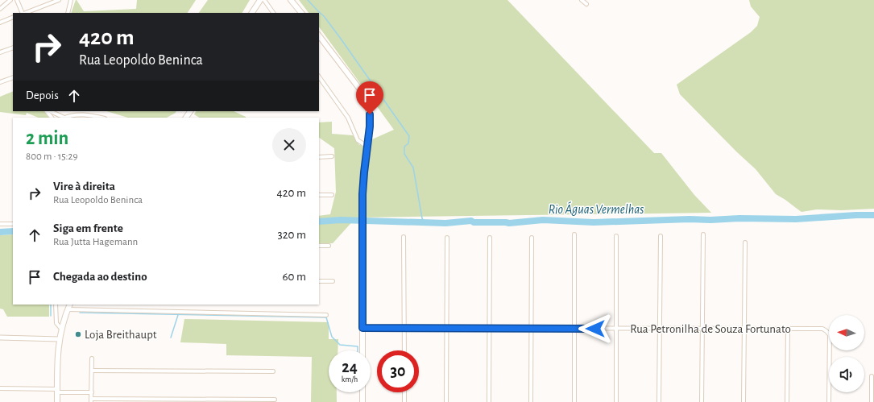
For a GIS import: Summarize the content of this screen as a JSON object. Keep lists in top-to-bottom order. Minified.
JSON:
{"streets":{"street":["Rua Petronilha de Souza Fortunato"]},"water":["Rio Águas Vermelhas"],"places":["Loja Breithaupt"],"north":"left","page":{"turn":["420 m","Rua Leopoldo Beninca"],"then":"Depois","heading":["2 min","800 m · 15:29"],"list":[{"name":"Vire à direita","note":"Rua Leopoldo Beninca","value":"420 m"},{"name":"Siga em frente","note":"Rua Jutta Hagemann","value":"320 m"},{"name":"Chegada ao destino","value":"60 m"}],"speed":"24 km/h","limit":"30"}}
